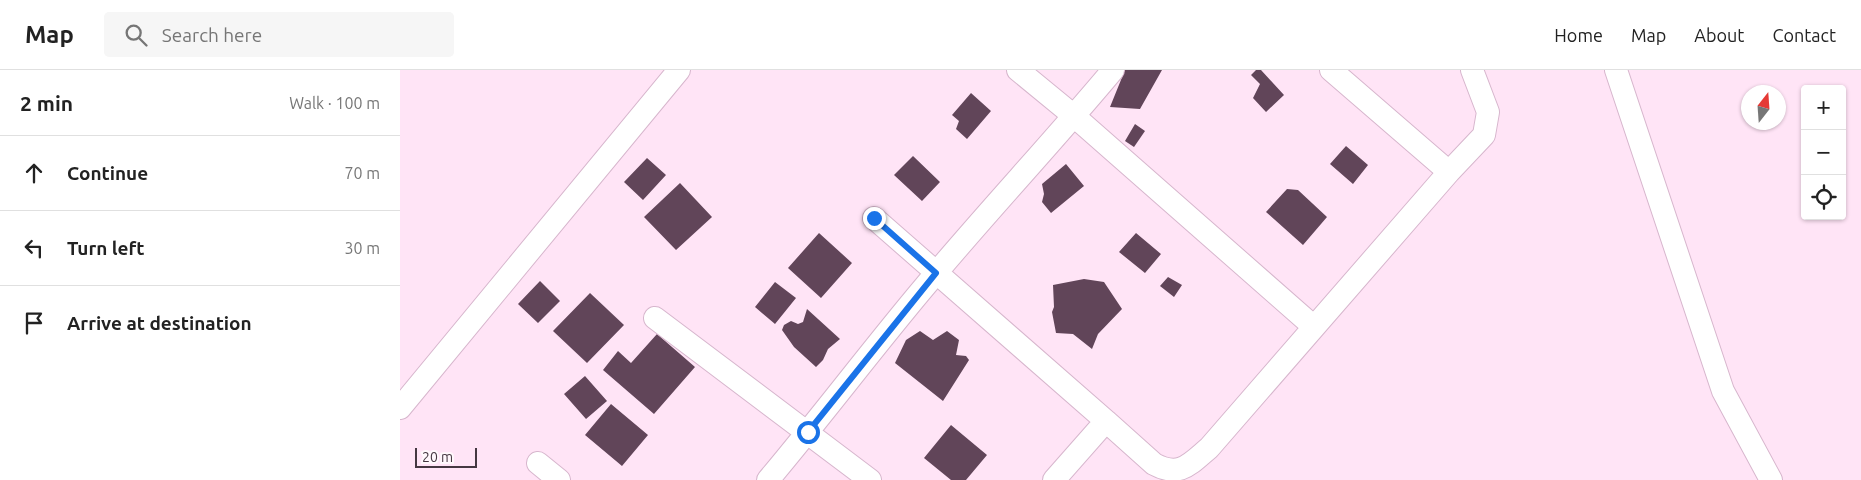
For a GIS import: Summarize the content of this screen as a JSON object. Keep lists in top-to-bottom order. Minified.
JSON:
{"scale_bar":"20 m","north":"top","page":{"header":"Map","search":"Search here","nav":["Home","Map","About","Contact"],"heading":["2 min","Walk · 100 m"],"map_buttons":["+","−"],"list":[["Continue","70 m"],["Turn left","30 m"],"Arrive at destination"],"scale":"20 m"}}
